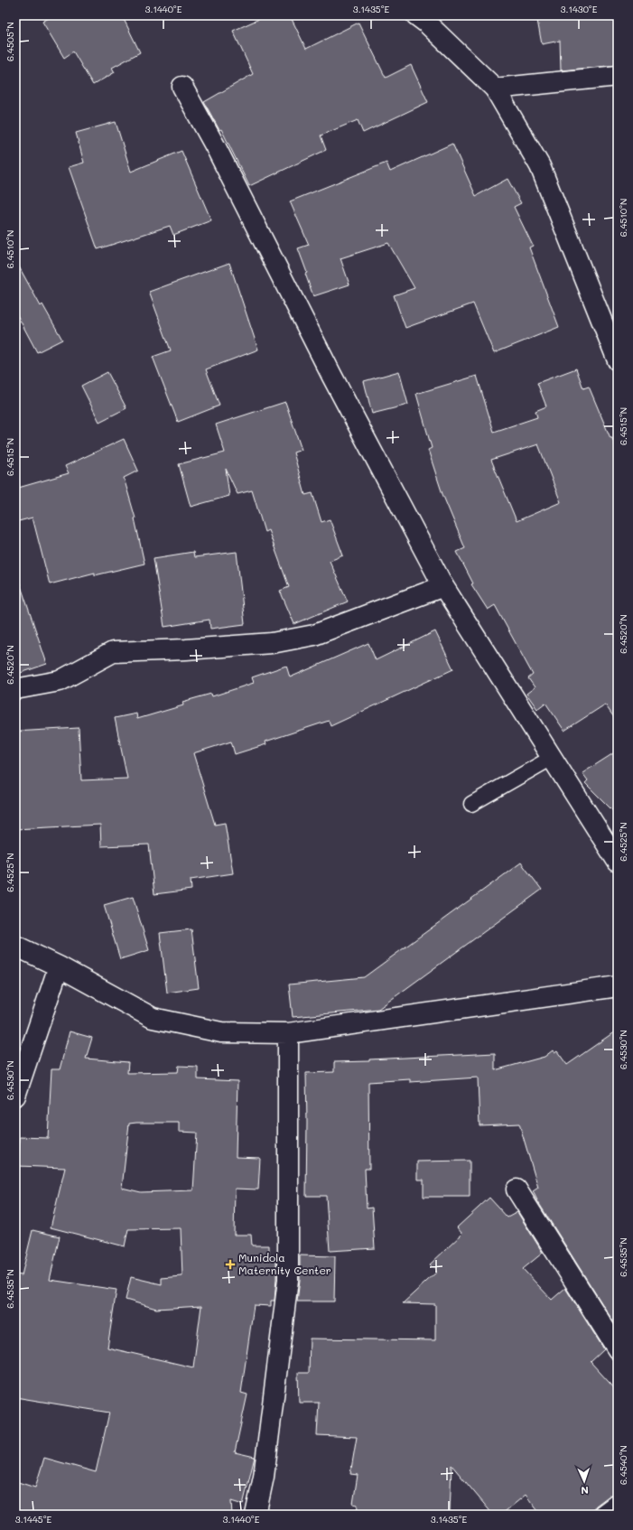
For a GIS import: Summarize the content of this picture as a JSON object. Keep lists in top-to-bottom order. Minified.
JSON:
{"places":{"health":["Munidola Maternity Center"]},"north":"bottom","coordinates":["3.1440°E","3.1435°E","3.1430°E","6.4505°N","6.4510°N","6.4515°N","6.4520°N","6.4525°N","6.4530°N","6.4535°N","6.4540°N","3.1445°E"]}
